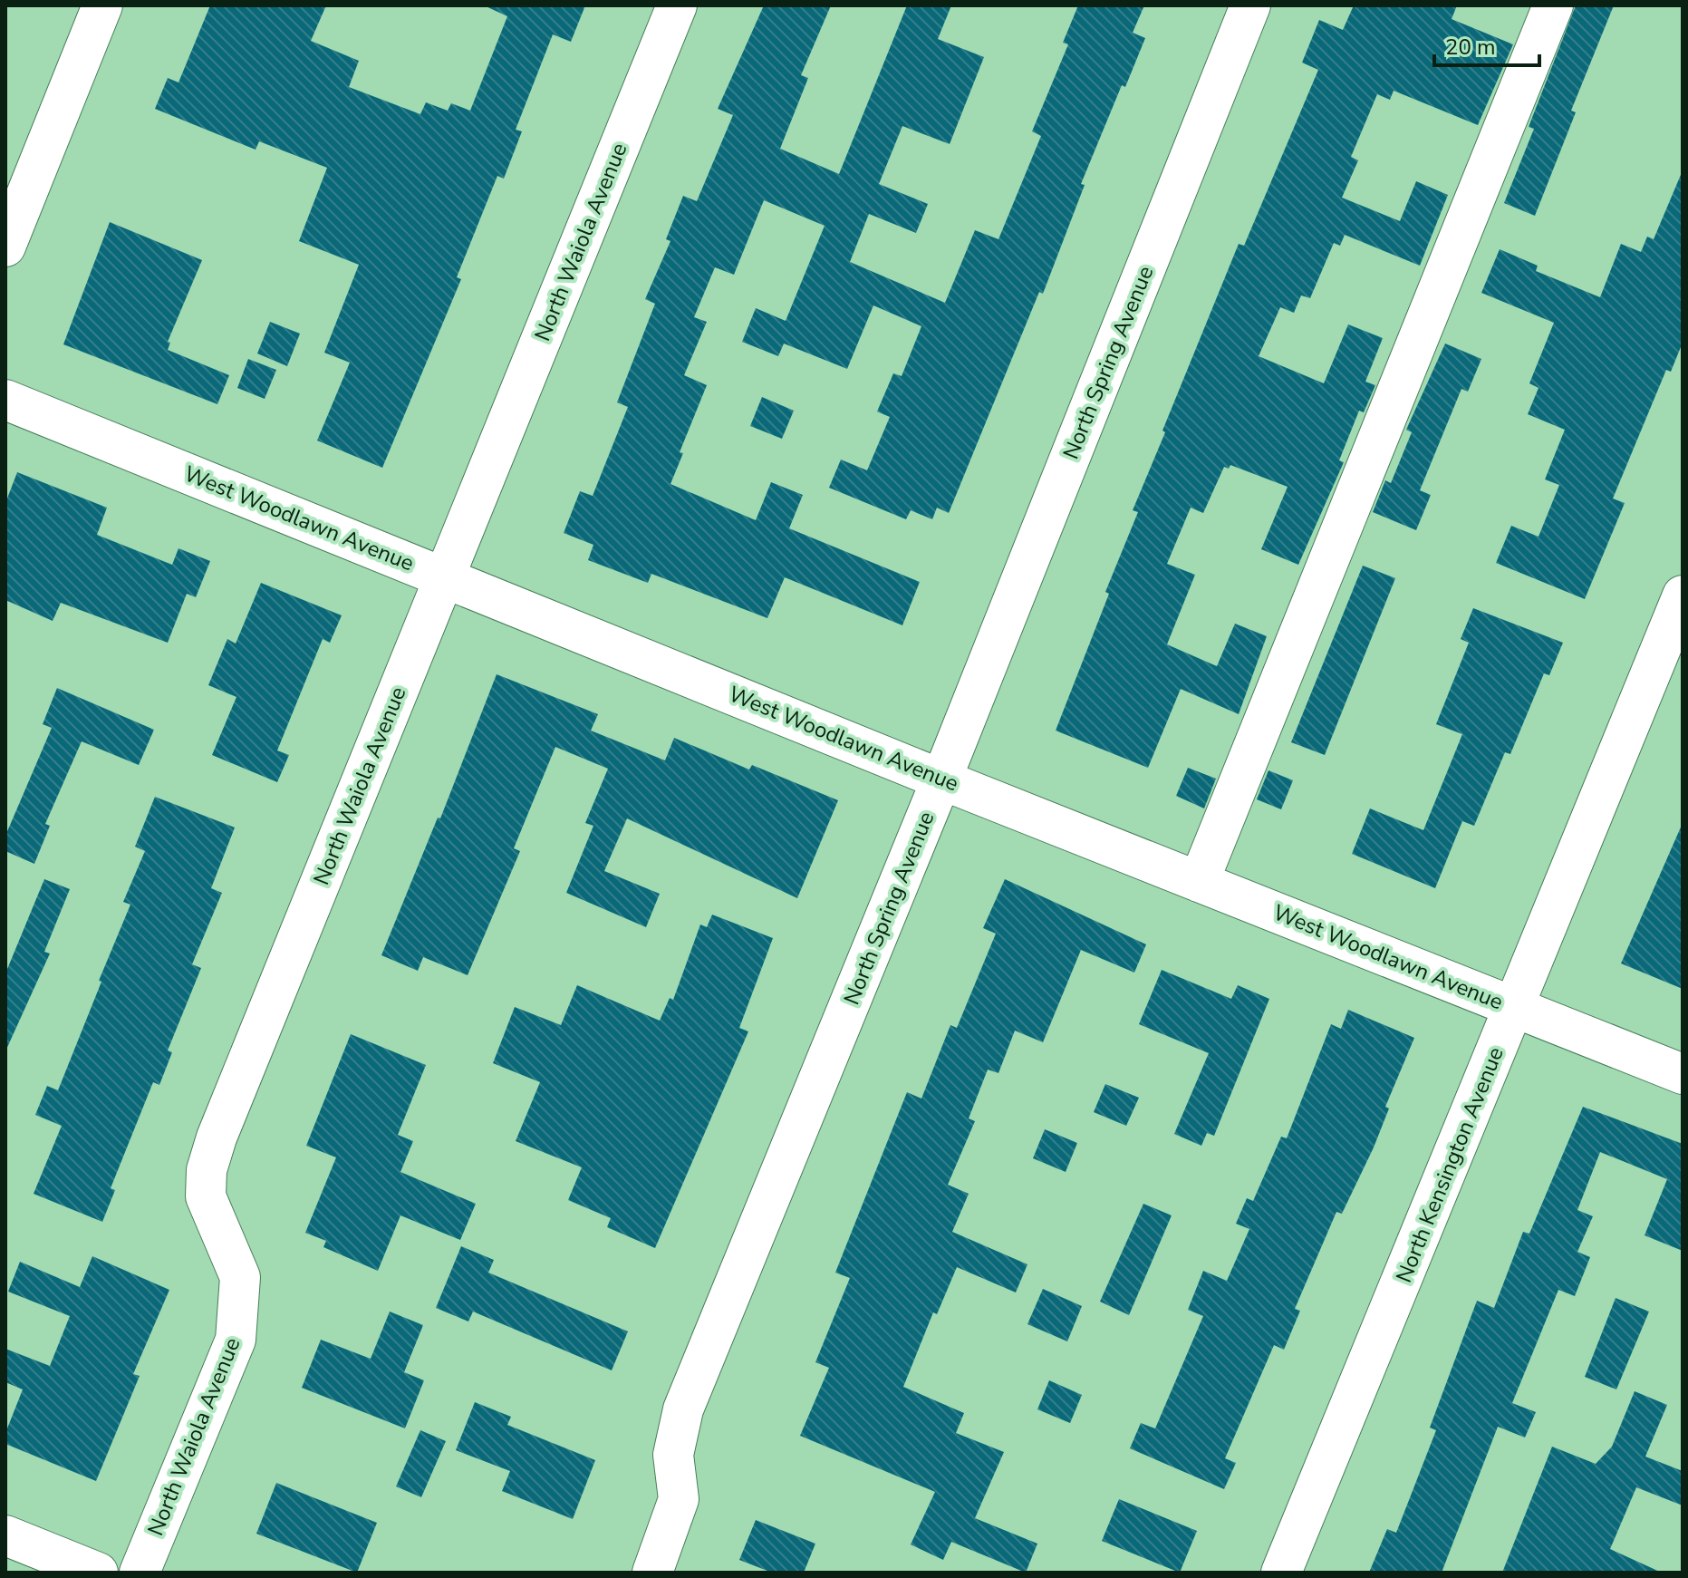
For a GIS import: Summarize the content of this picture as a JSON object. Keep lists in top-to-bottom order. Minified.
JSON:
{"streets":{"street":["North Waiola Avenue","North Spring Avenue","West Woodlawn Avenue","North Kensington Avenue"]},"crossings":[["North Waiola Avenue","West Woodlawn Avenue"],["North Spring Avenue","West Woodlawn Avenue"],["West Woodlawn Avenue","North Kensington Avenue"]],"scale_bar":"20 m"}
